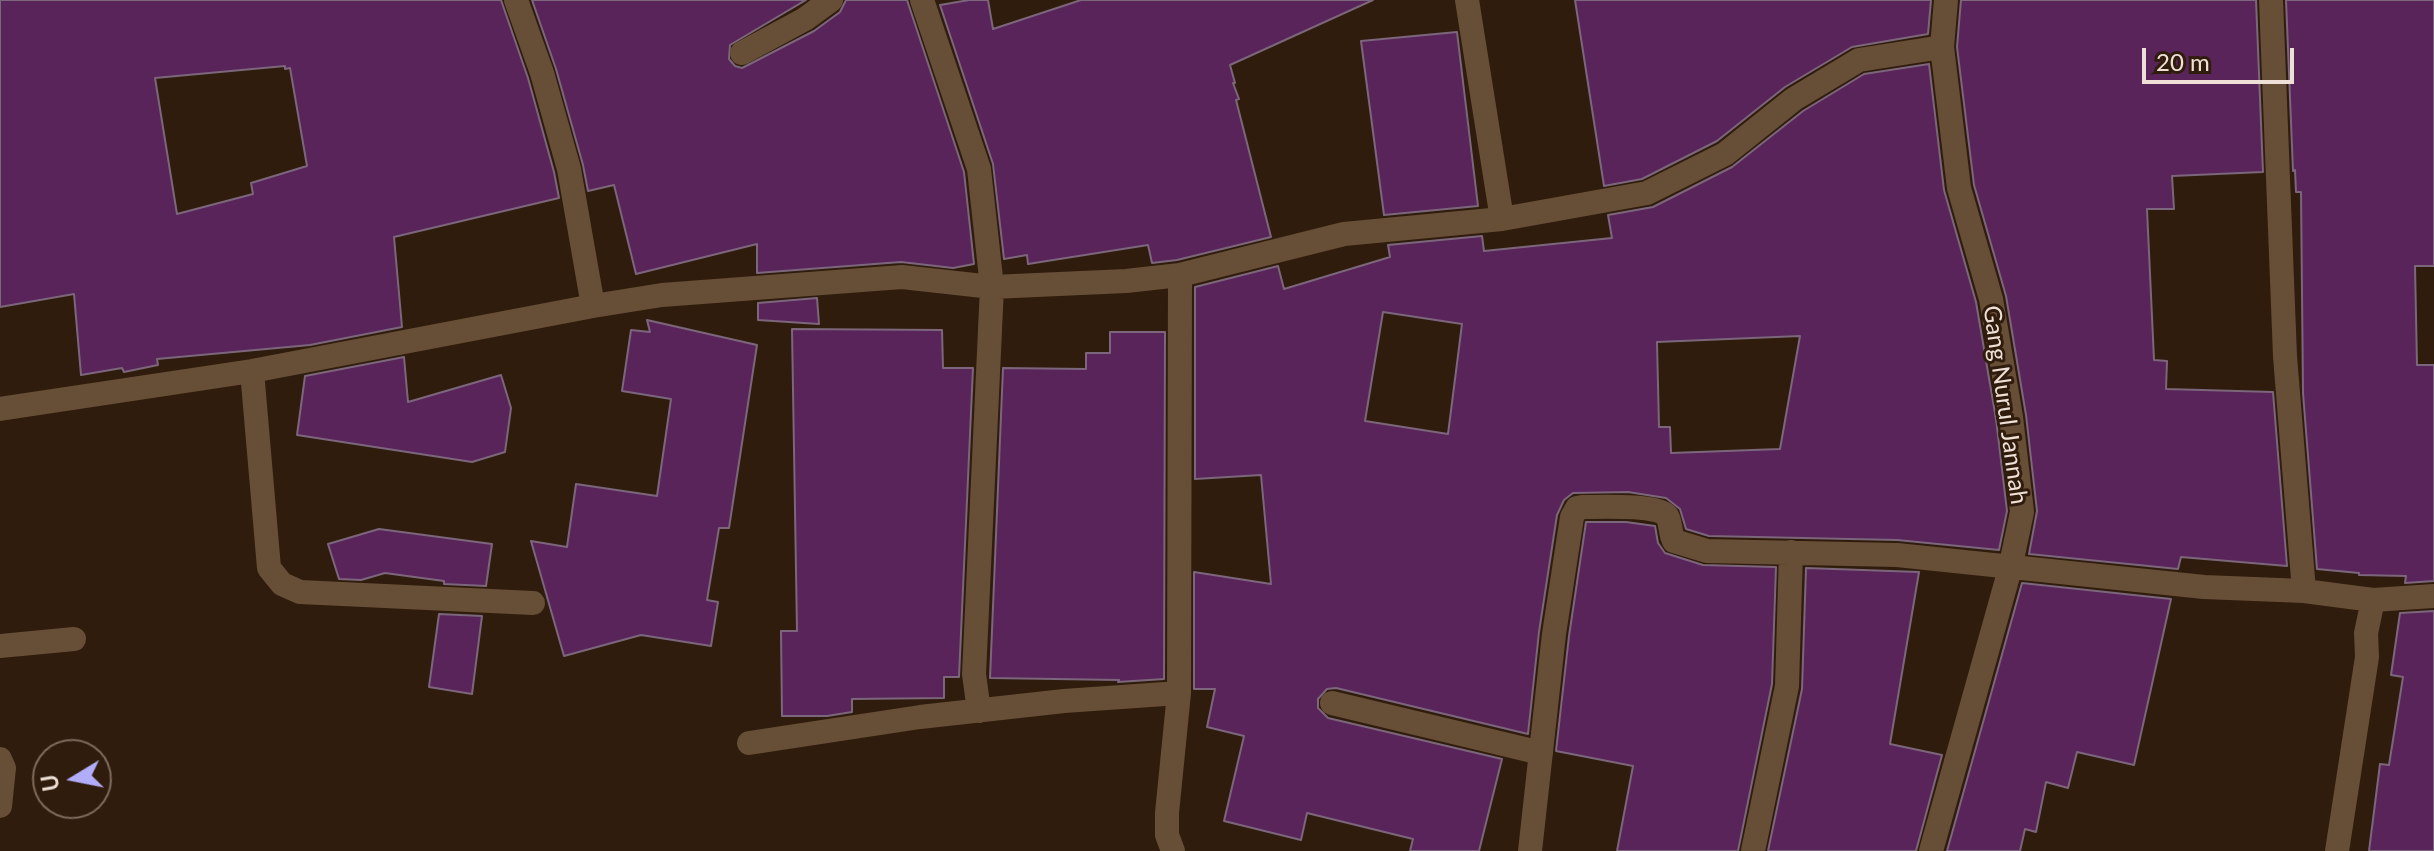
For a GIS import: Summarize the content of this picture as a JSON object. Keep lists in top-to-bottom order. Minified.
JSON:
{"streets":{"street":["Gang Nurul Jannah"]},"scale_bar":"20 m","north":"left"}
